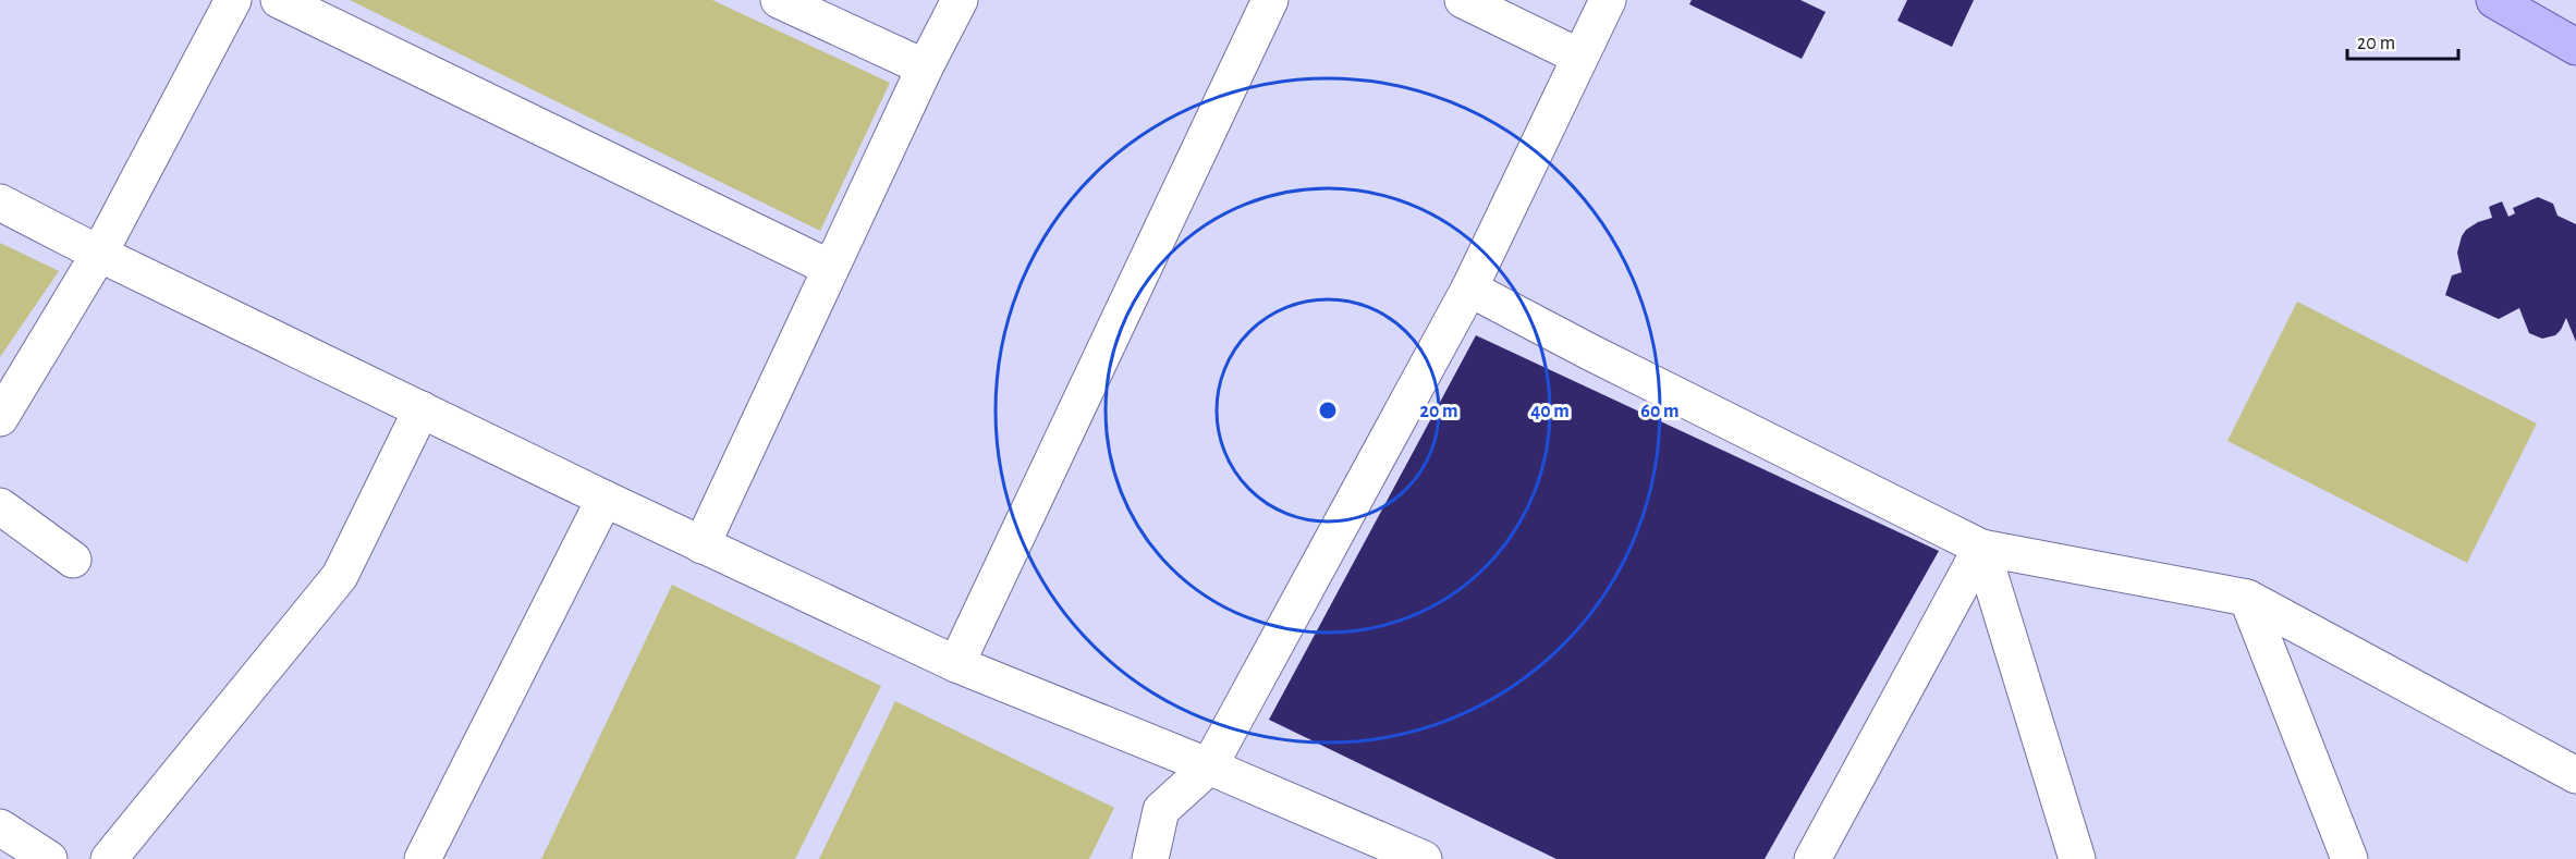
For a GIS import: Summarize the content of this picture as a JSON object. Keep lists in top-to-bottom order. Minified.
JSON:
{"scale_bar":"20 m","rings":["20 m","40 m","60 m"]}
